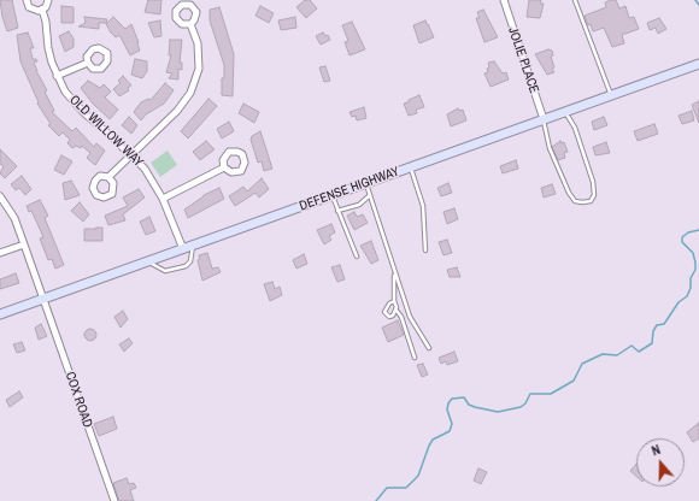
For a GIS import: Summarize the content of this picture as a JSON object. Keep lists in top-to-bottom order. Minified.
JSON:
{"streets":{"main road":["DEFENSE HIGHWAY"],"street":["JOLIE PLACE","OLD WILLOW WAY","COX ROAD"]},"crossings":[["JOLIE PLACE","DEFENSE HIGHWAY"],["OLD WILLOW WAY","DEFENSE HIGHWAY"],["DEFENSE HIGHWAY","COX ROAD"]],"north":"top"}
